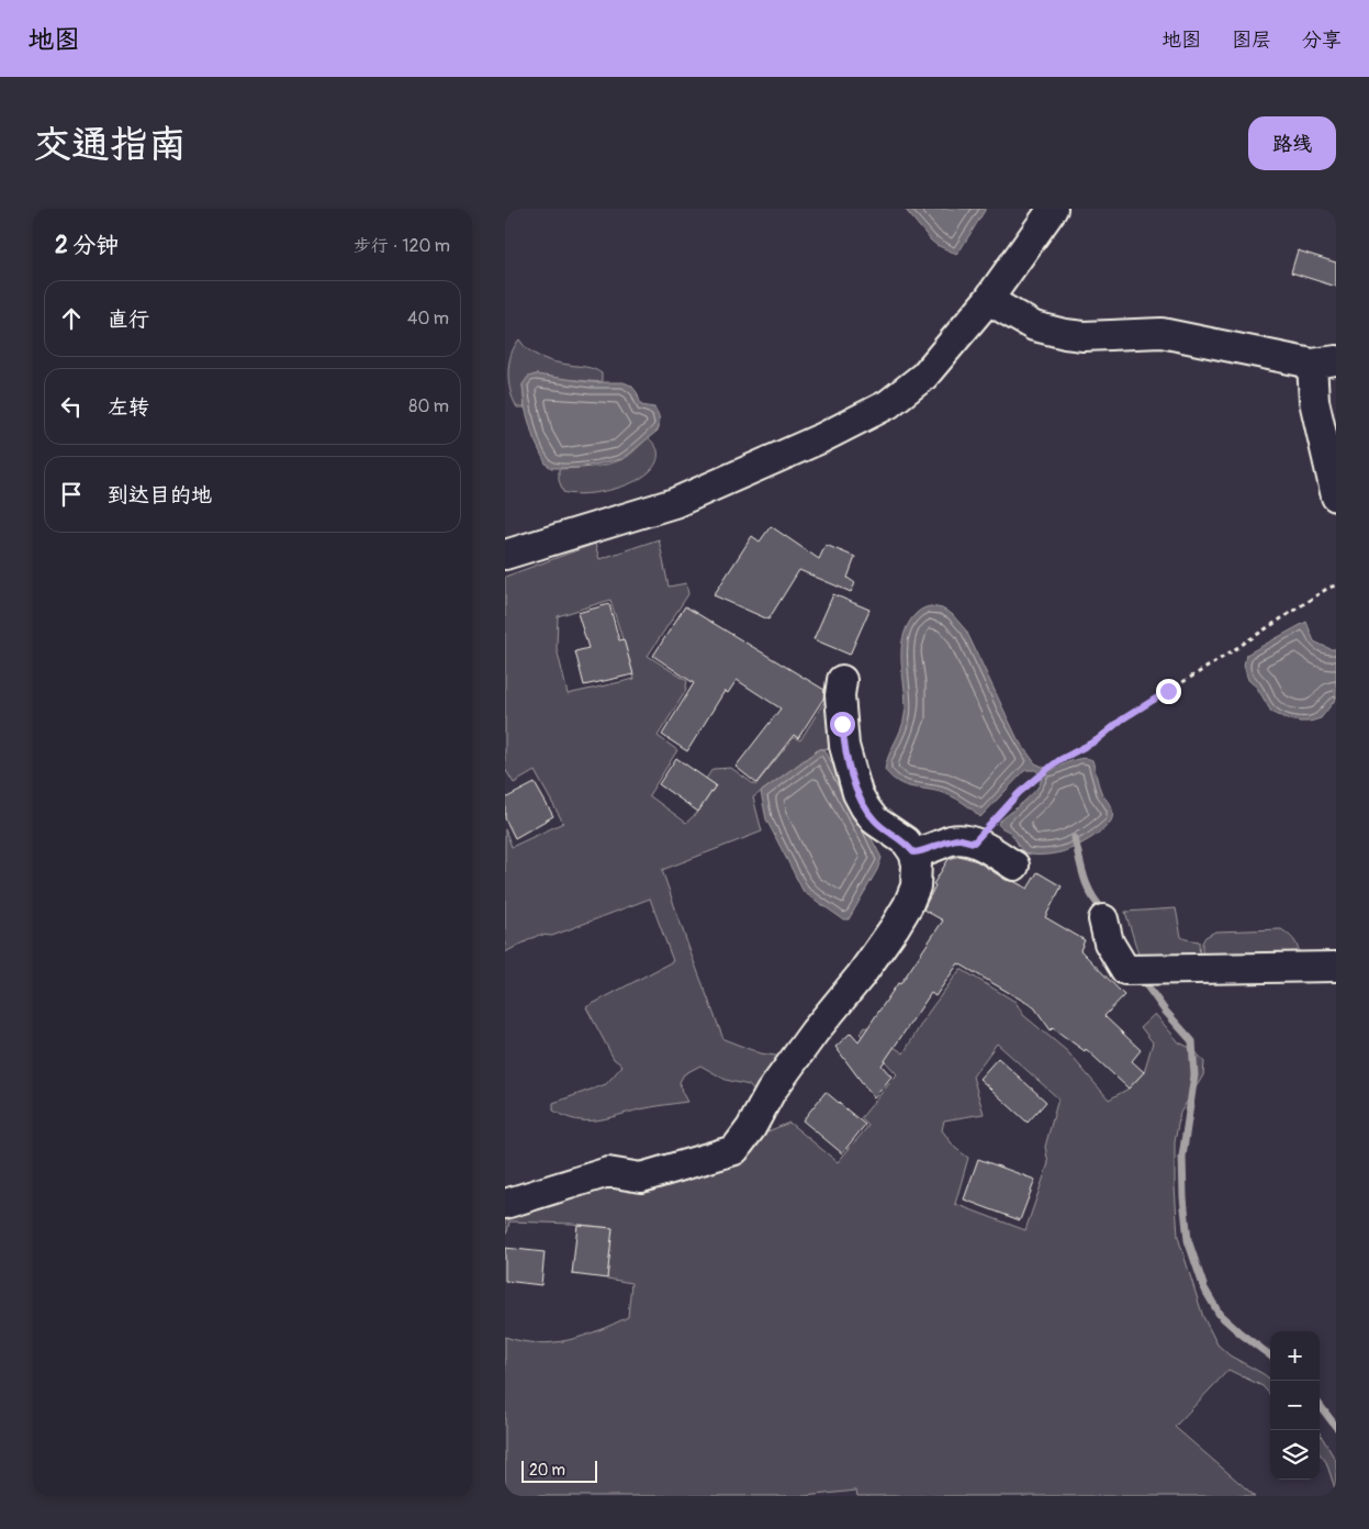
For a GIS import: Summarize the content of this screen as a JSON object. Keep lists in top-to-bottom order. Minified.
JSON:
{"scale_bar":"20 m","page":{"header":"地图","nav":["地图","图层","分享"],"buttons":"路线","title":"交通指南","heading":["2 分钟","步行 · 120 m"],"list":[["直行","40 m"],["左转","80 m"],"到达目的地"],"map_buttons":["+","−"],"scale":"20 m"}}
